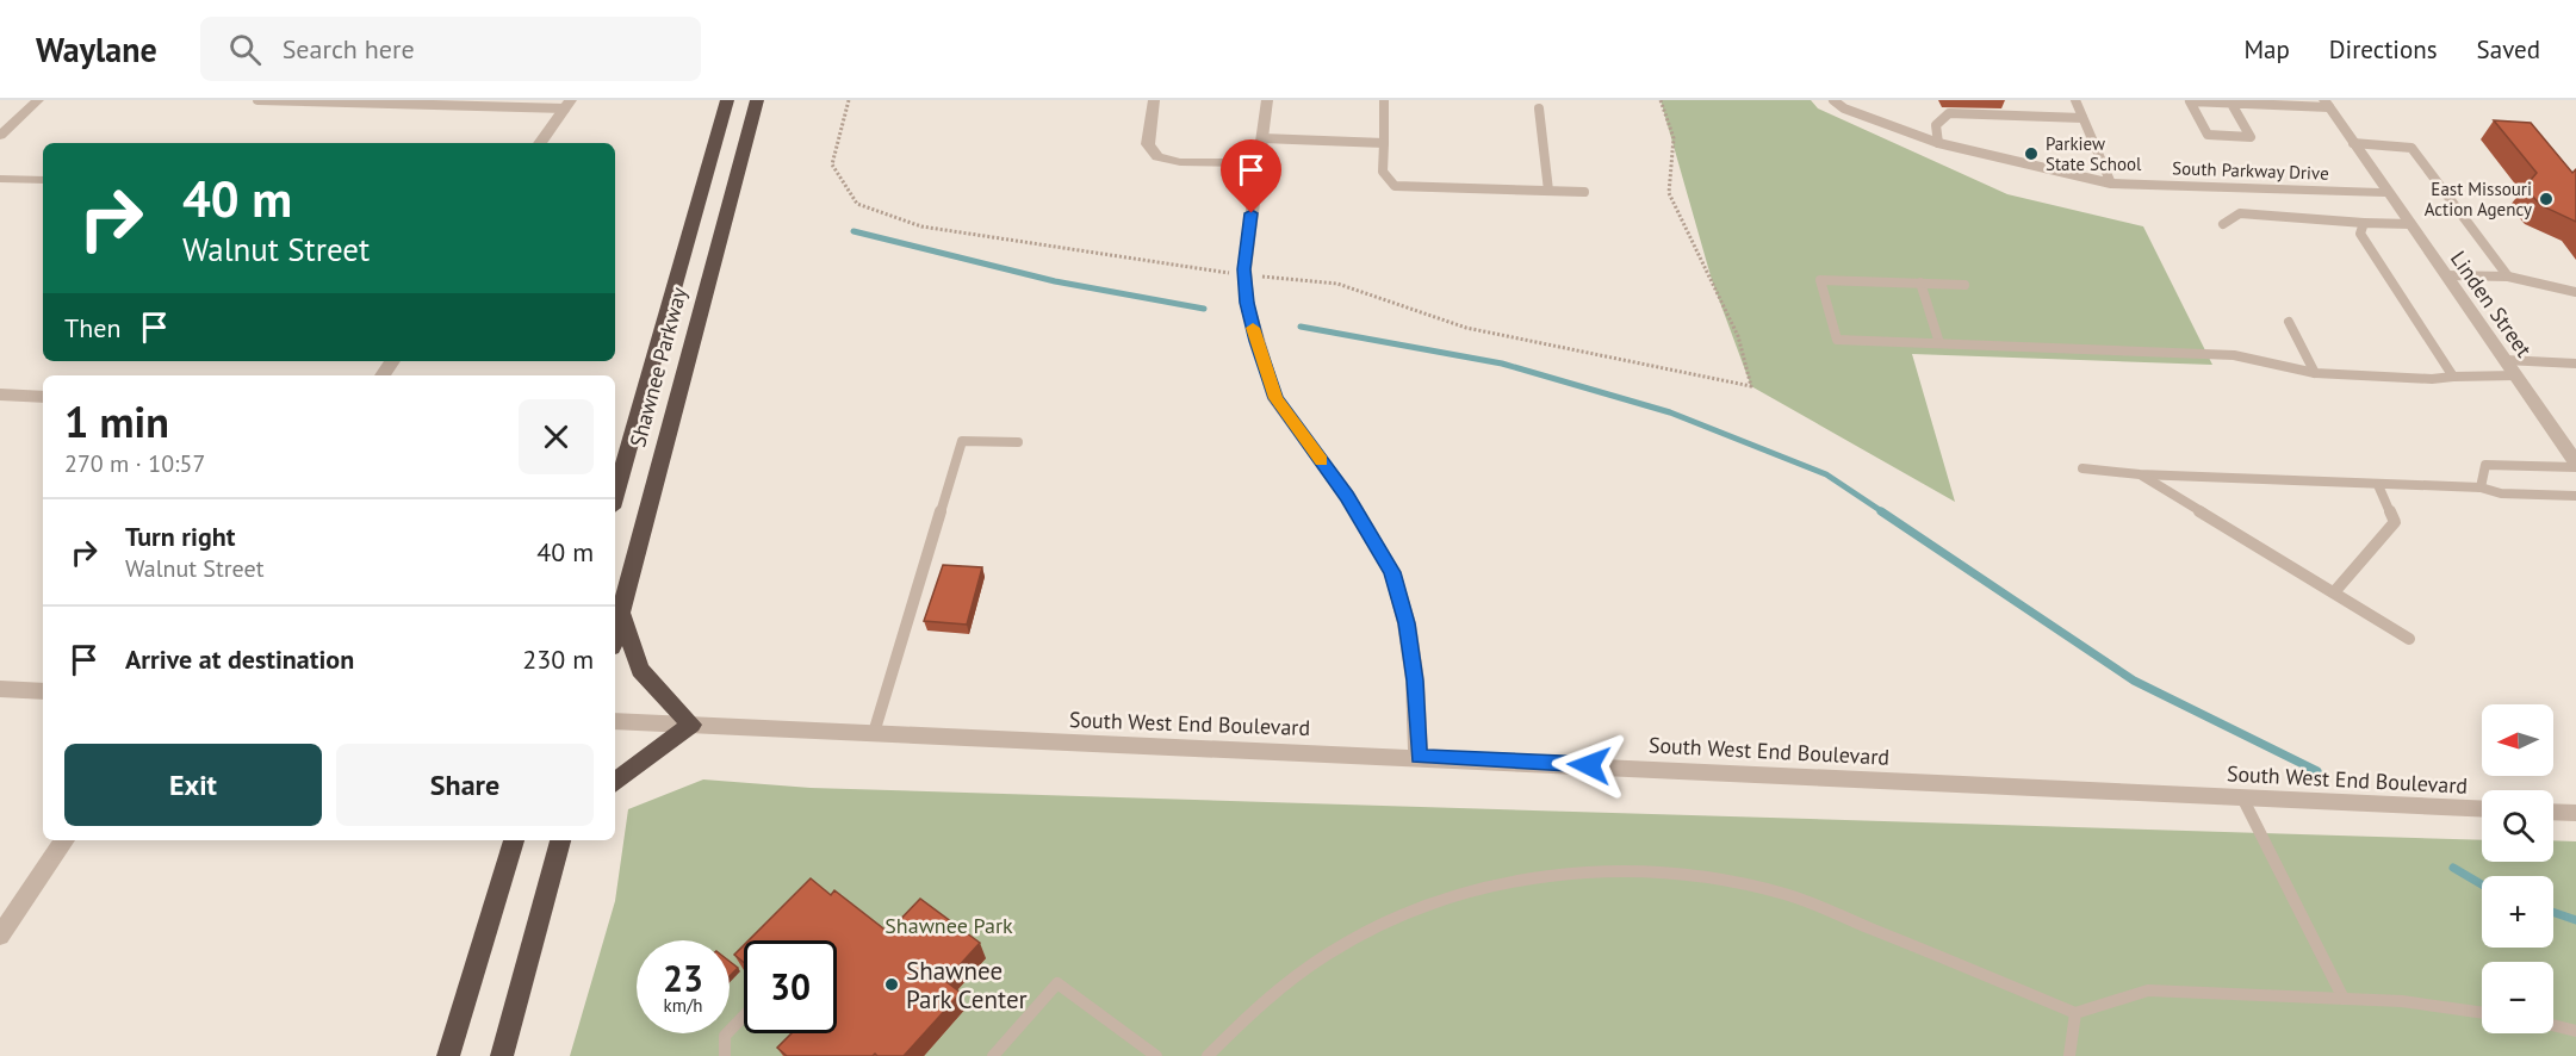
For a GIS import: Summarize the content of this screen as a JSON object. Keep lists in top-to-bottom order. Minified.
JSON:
{"streets":{"highway":["Shawnee Parkway"],"street":["South Parkway Drive","Linden Street","South West End Boulevard"]},"crossings":[["South Parkway Drive","Linden Street"]],"parks":["Shawnee Park"],"places":["Parkiew State School","East Missouri Action Agency","Shawnee Park Center"],"north":"left","page":{"header":"Waylane","search":"Search here","nav":["Map","Directions","Saved"],"turn":["40 m","Walnut Street"],"then":"Then","heading":["1 min","270 m · 10:57"],"list":[{"name":"Turn right","note":"Walnut Street","value":"40 m"},{"name":"Arrive at destination","value":"230 m"}],"map_buttons":["+","−"],"buttons":["Exit","Share"],"speed":"23 km/h","limit":"30"}}
